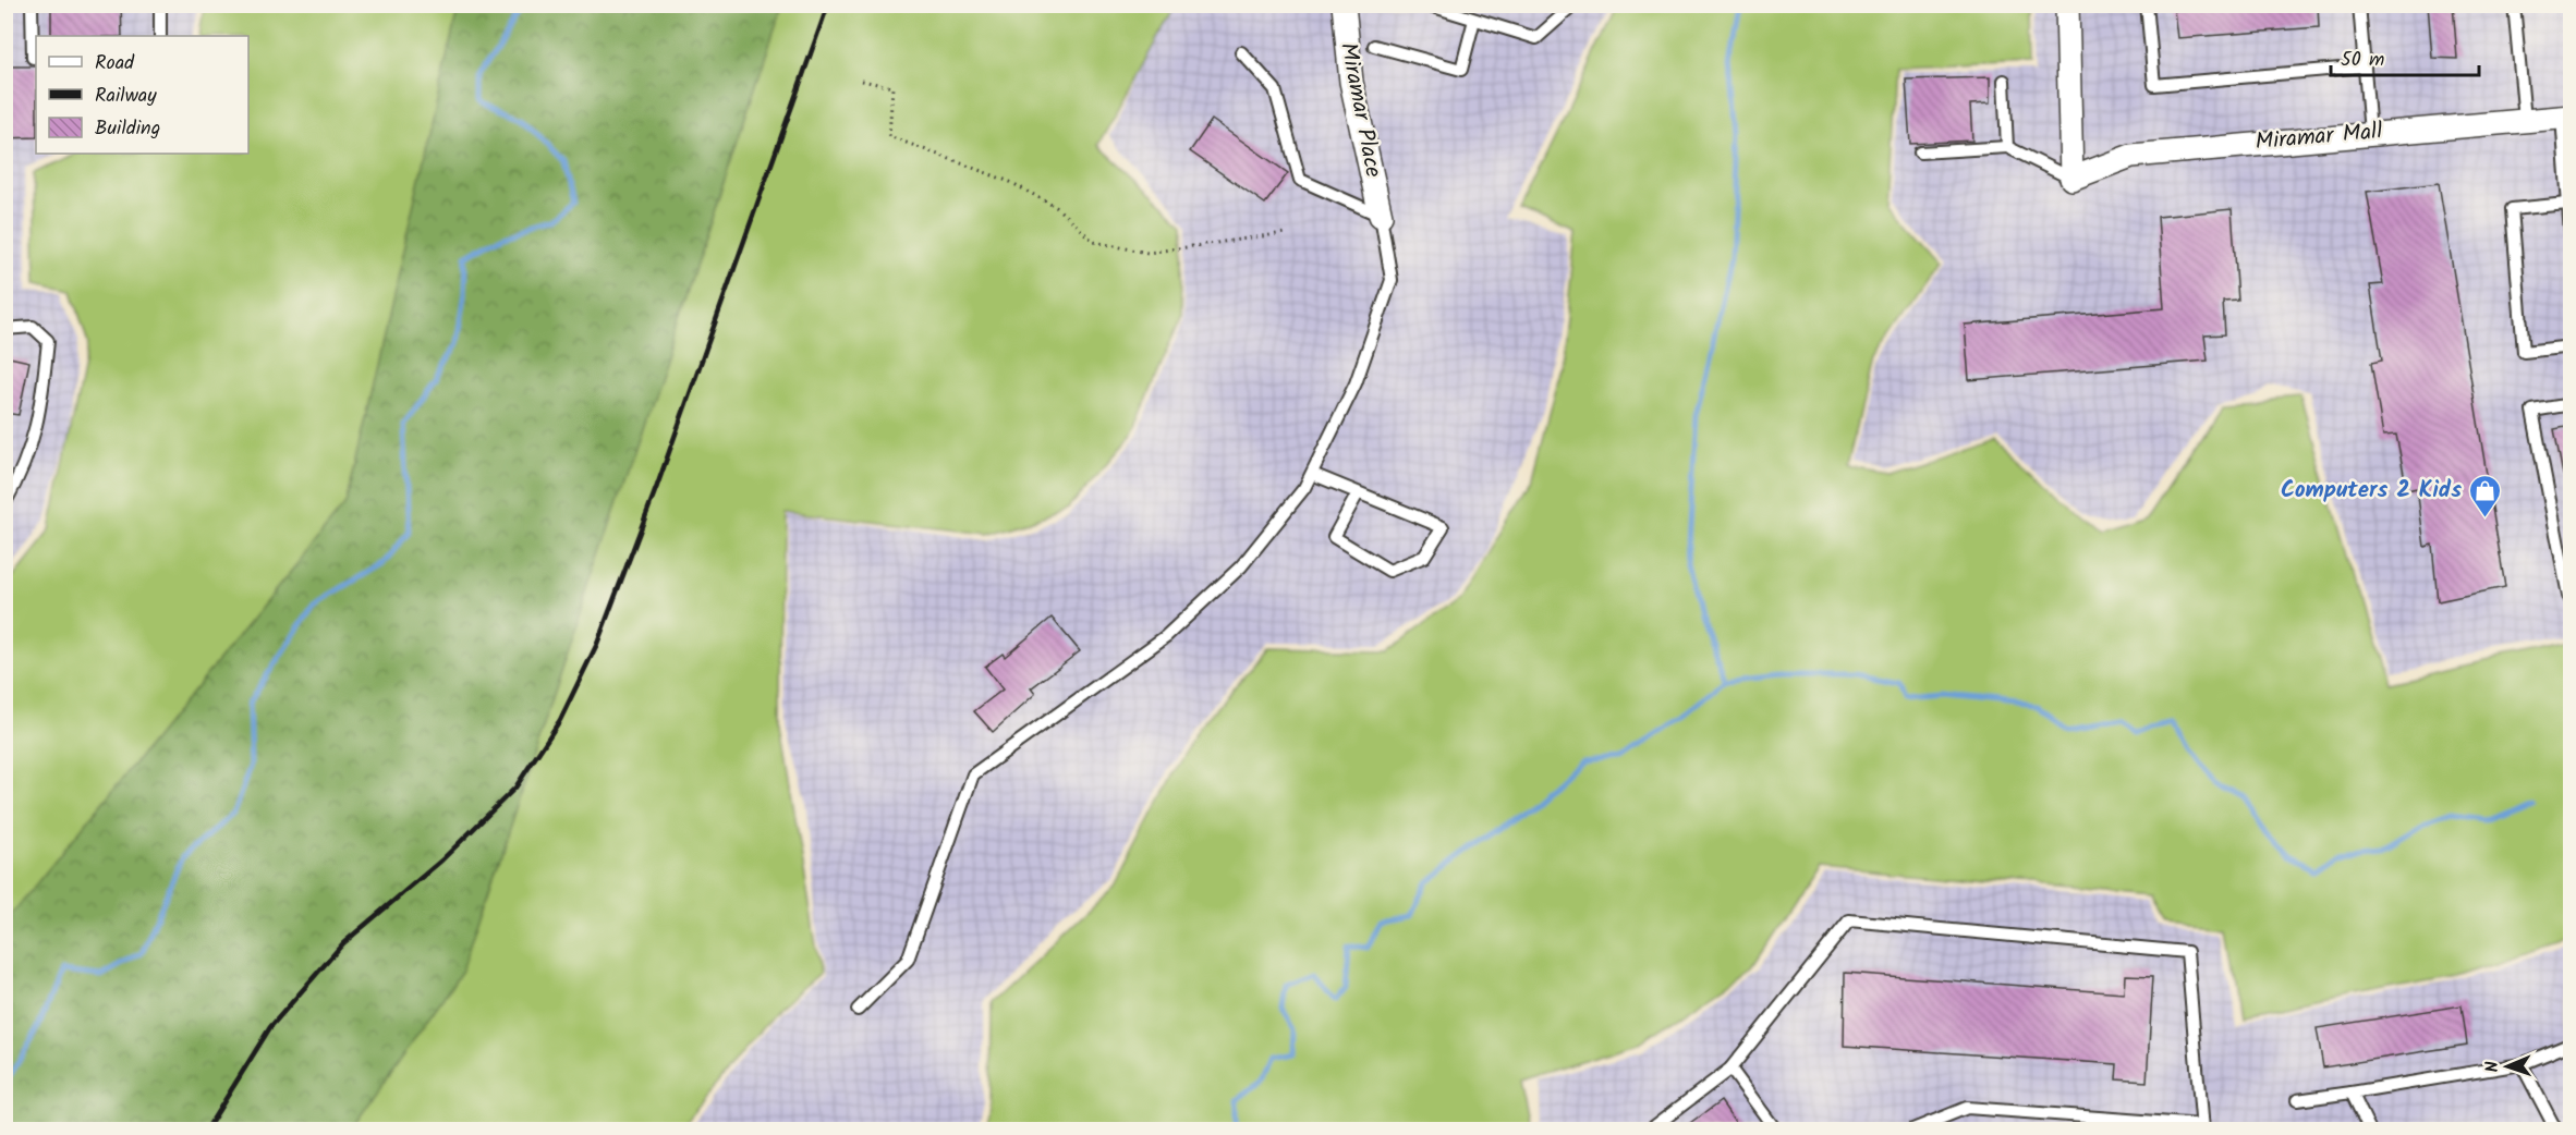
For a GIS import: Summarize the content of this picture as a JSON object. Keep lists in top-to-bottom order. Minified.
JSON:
{"streets":{"street":["Miramar Place","Miramar Mall"]},"places":{"shop":["Computers 2 Kids"]},"legend":["Road","Railway","Building"],"scale_bar":"50 m","north":"left"}
